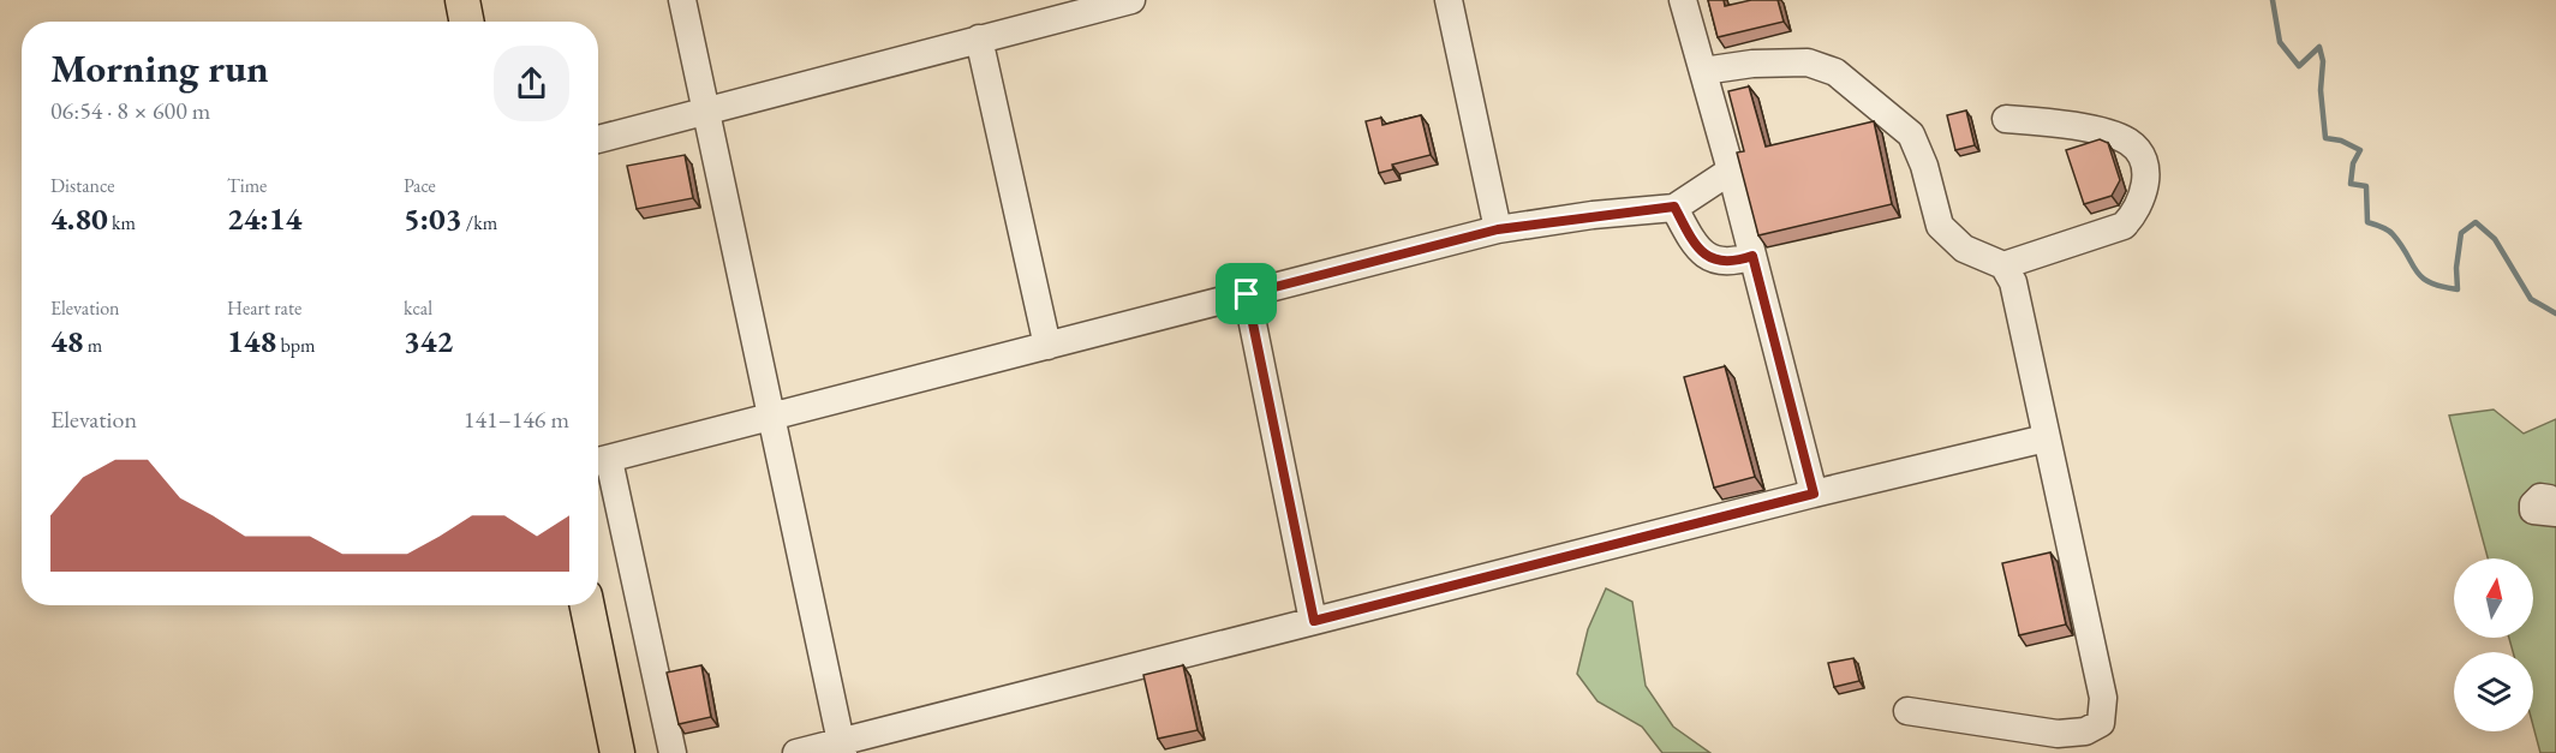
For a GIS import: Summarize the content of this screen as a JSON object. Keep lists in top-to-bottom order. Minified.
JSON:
{"north":"top","page":{"heading":["Morning run","06:54 · 8 × 600 m"],"stats":[["Distance","4.80 km"],["Time","24:14"],["Pace","5:03 /km"],["Elevation","48 m"],["Heart rate","148 bpm"],["kcal","342"]],"chart":["Elevation","141–146 m"]}}
